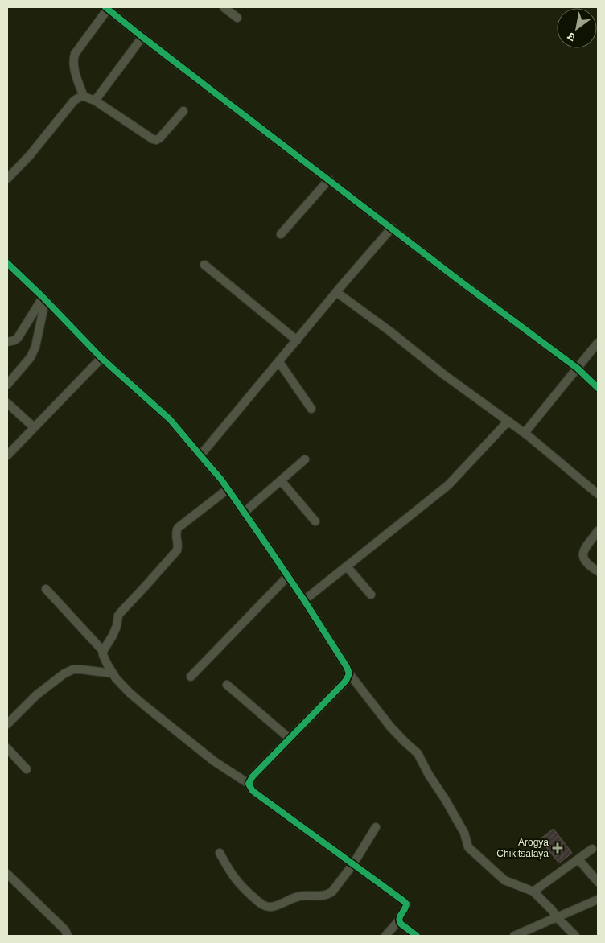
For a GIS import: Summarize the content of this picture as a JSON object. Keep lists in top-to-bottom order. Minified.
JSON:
{"places":{"health":["Arogya Chikitsalaya"]},"north":"bottom left"}
